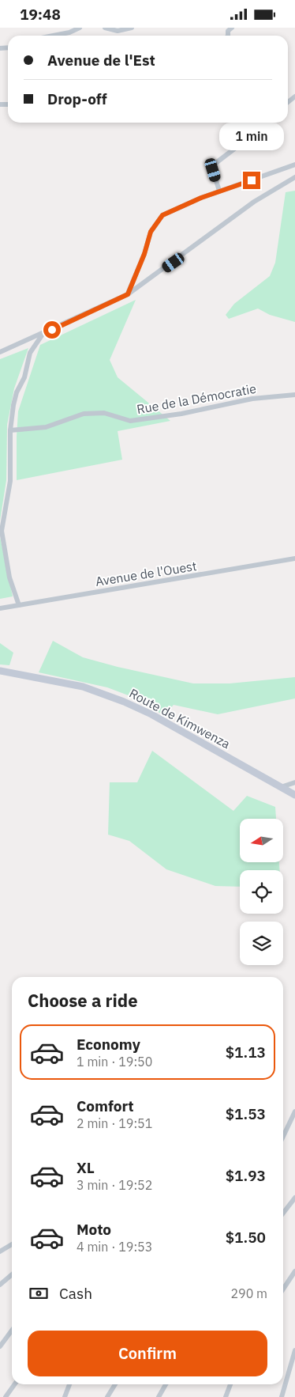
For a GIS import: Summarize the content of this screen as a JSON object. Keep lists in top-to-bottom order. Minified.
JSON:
{"streets":{"street":["Rue de la Démocratie","Avenue de l'Ouest","Route de Kimwenza"]},"north":"left","page":{"status":"19:48","banner":["Avenue de l'Est","Drop-off"],"bubble":"1 min","heading":"Choose a ride","list":[{"name":"Economy","note":"1 min · 19:50","value":"$1.13"},{"name":"Comfort","note":"2 min · 19:51","value":"$1.53"},{"name":"XL","note":"3 min · 19:52","value":"$1.93"},{"name":"Moto","note":"4 min · 19:53","value":"$1.50"}],"pay":["Cash","290 m"],"buttons":"Confirm"}}
